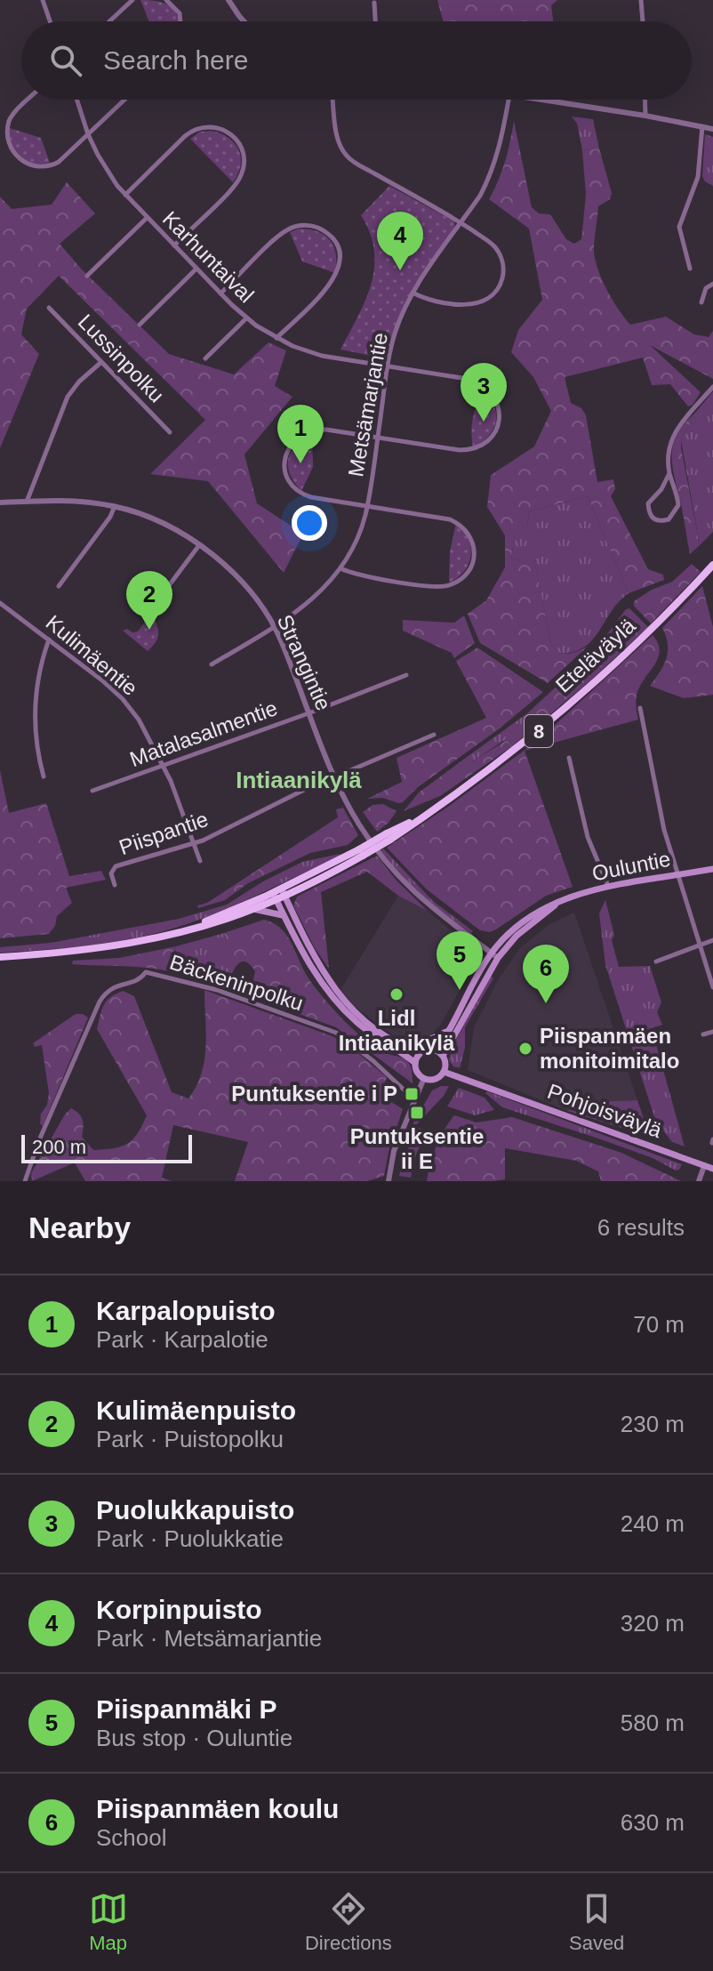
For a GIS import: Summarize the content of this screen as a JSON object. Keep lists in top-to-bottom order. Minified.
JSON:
{"streets":{"highway":["Eteläväylä","8"],"main road":["Ouluntie","Pohjoisväylä"],"street":["Karhuntaival","Lussinpolku","Metsämarjantie","Kulimäentie","Strangintie","Matalasalmentie","Piispantie","Bäckeninpolku"]},"crossings":[["Karhuntaival","Metsämarjantie"],["Metsämarjantie","Strangintie"],["Kulimäentie","Matalasalmentie"],["Kulimäentie","Piispantie"],["Eteläväylä","8"],["Strangintie","Matalasalmentie"],["Strangintie","Piispantie"],["Strangintie","Ouluntie"],["Ouluntie","Pohjoisväylä"]],"districts":["Intiaanikylä"],"places":{"other":["Lidl Intiaanikylä","Piispanmäen monitoimitalo"],"transit":["Puntuksentie i P","Puntuksentie ii E"]},"scale_bar":"200 m","page":{"search":"Search here","pins":["4","3","1","2","5","6"],"scale":"200 m","heading":["Nearby","6 results"],"list":[{"mark":"1","name":"Karpalopuisto","note":"Park · Karpalotie","value":"70 m"},{"mark":"2","name":"Kulimäenpuisto","note":"Park · Puistopolku","value":"230 m"},{"mark":"3","name":"Puolukkapuisto","note":"Park · Puolukkatie","value":"240 m"},{"mark":"4","name":"Korpinpuisto","note":"Park · Metsämarjantie","value":"320 m"},{"mark":"5","name":"Piispanmäki P","note":"Bus stop · Ouluntie","value":"580 m"},{"mark":"6","name":"Piispanmäen koulu","note":"School","value":"630 m"}],"nav":["Map","Directions","Saved"]}}
